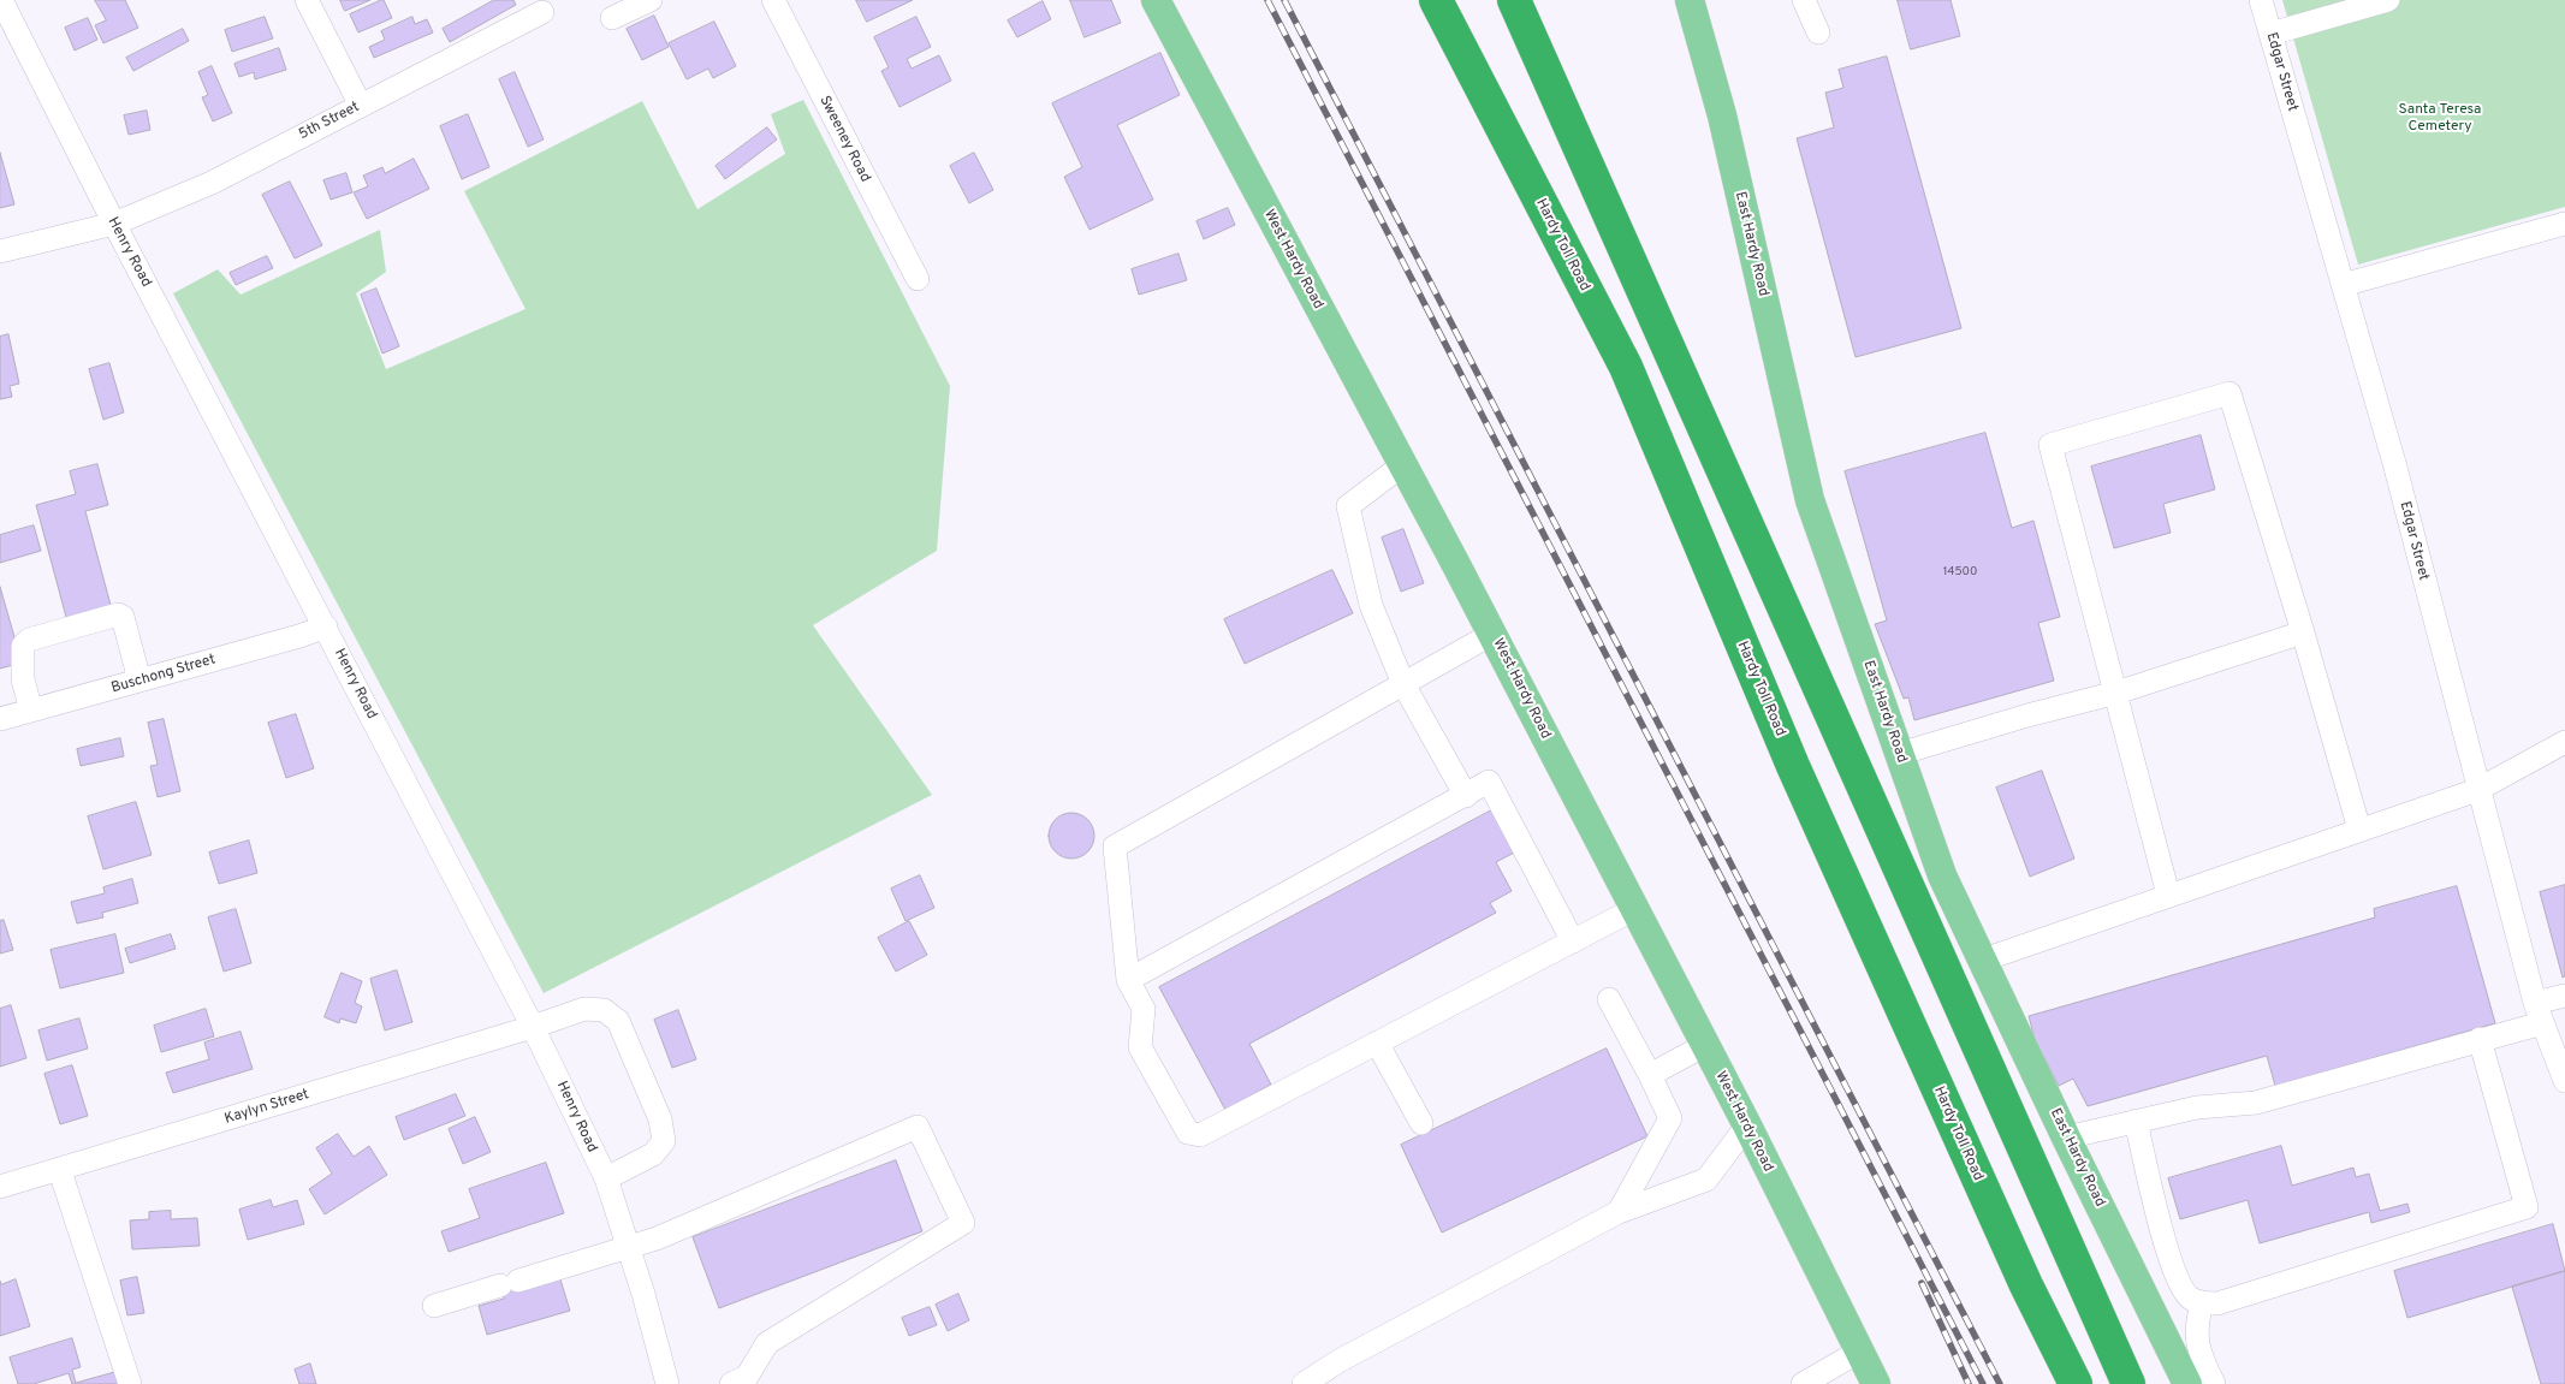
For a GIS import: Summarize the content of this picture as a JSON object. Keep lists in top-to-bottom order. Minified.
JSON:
{"streets":{"highway":["Hardy Toll Road"],"main road":["East Hardy Road","West Hardy Road"],"street":["Edgar Street","5th Street","Sweeney Road","Henry Road","Buschong Street","Kaylyn Street"]},"crossings":[["5th Street","Henry Road"],["Henry Road","Buschong Street"],["Henry Road","Kaylyn Street"]],"parks":["Santa Teresa Cemetery"],"house_numbers":["14500"]}
